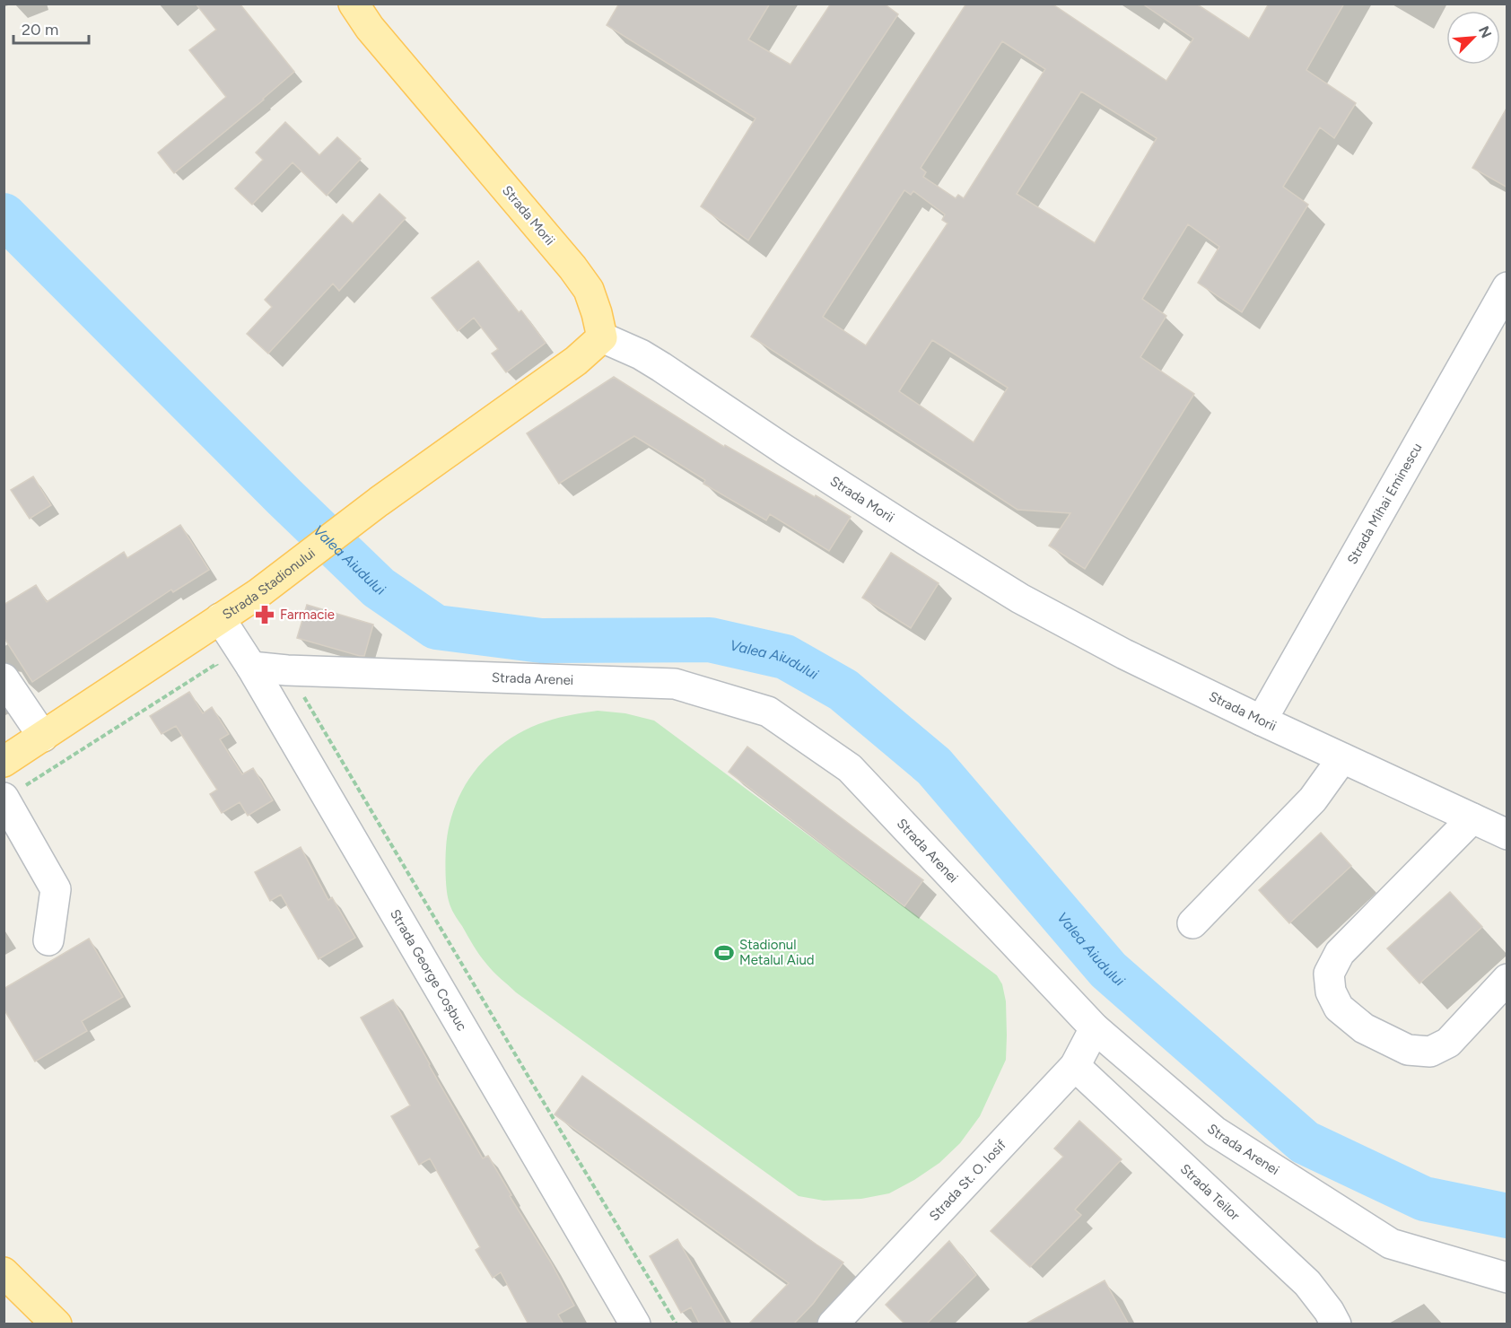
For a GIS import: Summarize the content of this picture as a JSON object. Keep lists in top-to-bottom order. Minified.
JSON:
{"streets":{"main road":["Strada Morii","Strada Stadionului"],"street":["Strada Mihai Eminescu","Strada Arenei","Strada George Coșbuc","Strada St. O. Iosif","Strada Teilor"]},"crossings":[["Strada Morii","Strada Mihai Eminescu"],["Strada Morii","Strada Stadionului"],["Strada Stadionului","Strada George Coșbuc"],["Strada Arenei","Strada George Coșbuc"],["Strada Arenei","Strada St. O. Iosif"],["Strada St. O. Iosif","Strada Teilor"]],"water":["Valea Aiudului"],"places":{"pharmacy":["Farmacie"],"sports":["Stadionul Metalul Aiud"]},"scale_bar":"20 m","north":"top right"}
